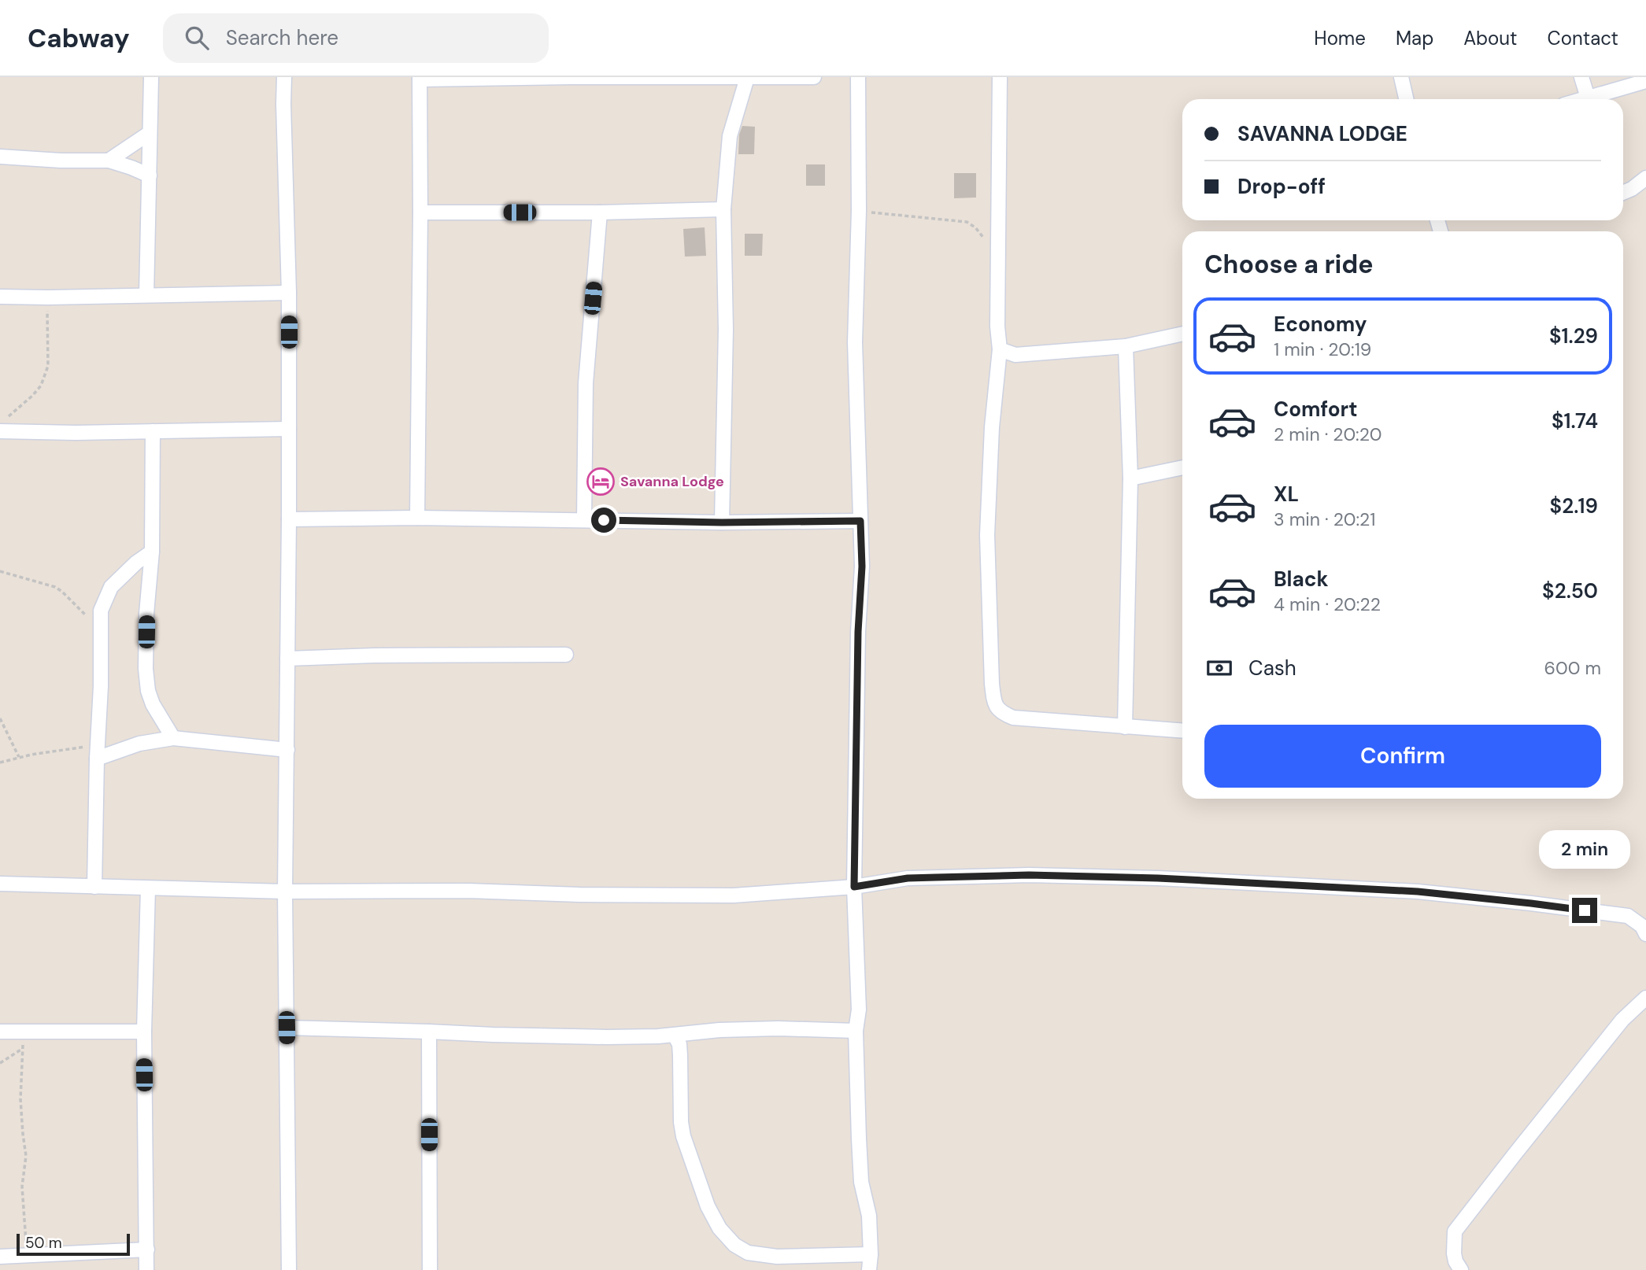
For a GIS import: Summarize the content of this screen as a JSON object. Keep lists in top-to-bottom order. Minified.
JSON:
{"places":{"hotel":["Savanna Lodge"]},"scale_bar":"50 m","page":{"header":"Cabway","search":"Search here","nav":["Home","Map","About","Contact"],"banner":["SAVANNA LODGE","Drop-off"],"heading":"Choose a ride","list":[{"name":"Economy","note":"1 min · 20:19","value":"$1.29"},{"name":"Comfort","note":"2 min · 20:20","value":"$1.74"},{"name":"XL","note":"3 min · 20:21","value":"$2.19"},{"name":"Black","note":"4 min · 20:22","value":"$2.50"}],"pay":["Cash","600 m"],"buttons":"Confirm","bubble":"2 min","scale":"50 m"}}
